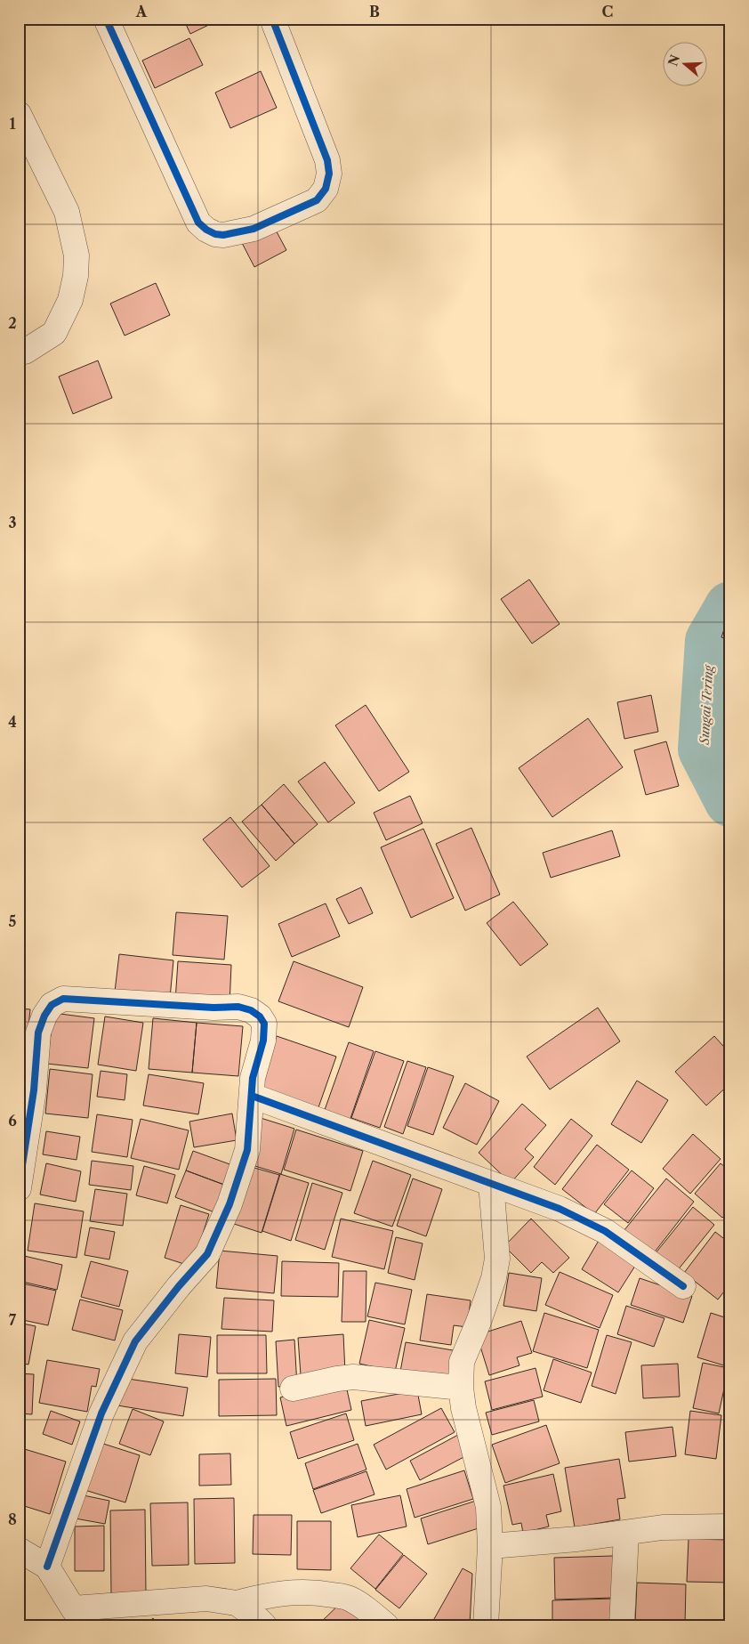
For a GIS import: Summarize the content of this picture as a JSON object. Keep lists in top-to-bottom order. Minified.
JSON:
{"water":["Sungai Tering"],"north":"left","grid":{"columns":["A","B","C"],"rows":["1","2","3","4","5","6","7","8"]}}
